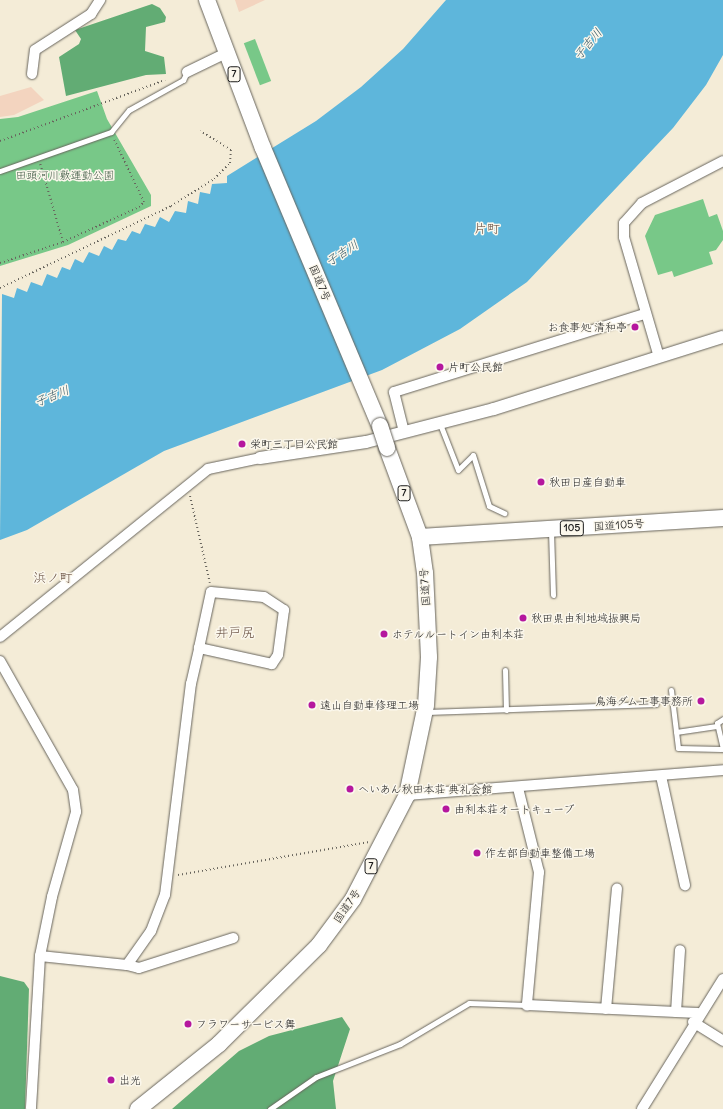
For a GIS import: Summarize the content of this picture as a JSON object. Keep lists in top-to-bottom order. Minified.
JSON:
{"streets":{"highway":["7","国道7号","国道105号","105"]},"crossings":[["国道7号","国道105号"]],"districts":["片町","浜ノ町","井戸尻"],"water":["子吉川"],"parks":["田頭河川敷運動公園"],"places":["お食事処 清和亭","片町公民館","栄町三丁目公民館","秋田日産自動車","秋田県由利地域振興局","ホテルルートイン由利本荘","鳥海ダム工事事務所","遠山自動車修理工場","へいあん秋田本荘 典礼会館","由利本荘オートキューブ","作左部自動車整備工場","フラワーサービス舞","出光"]}
